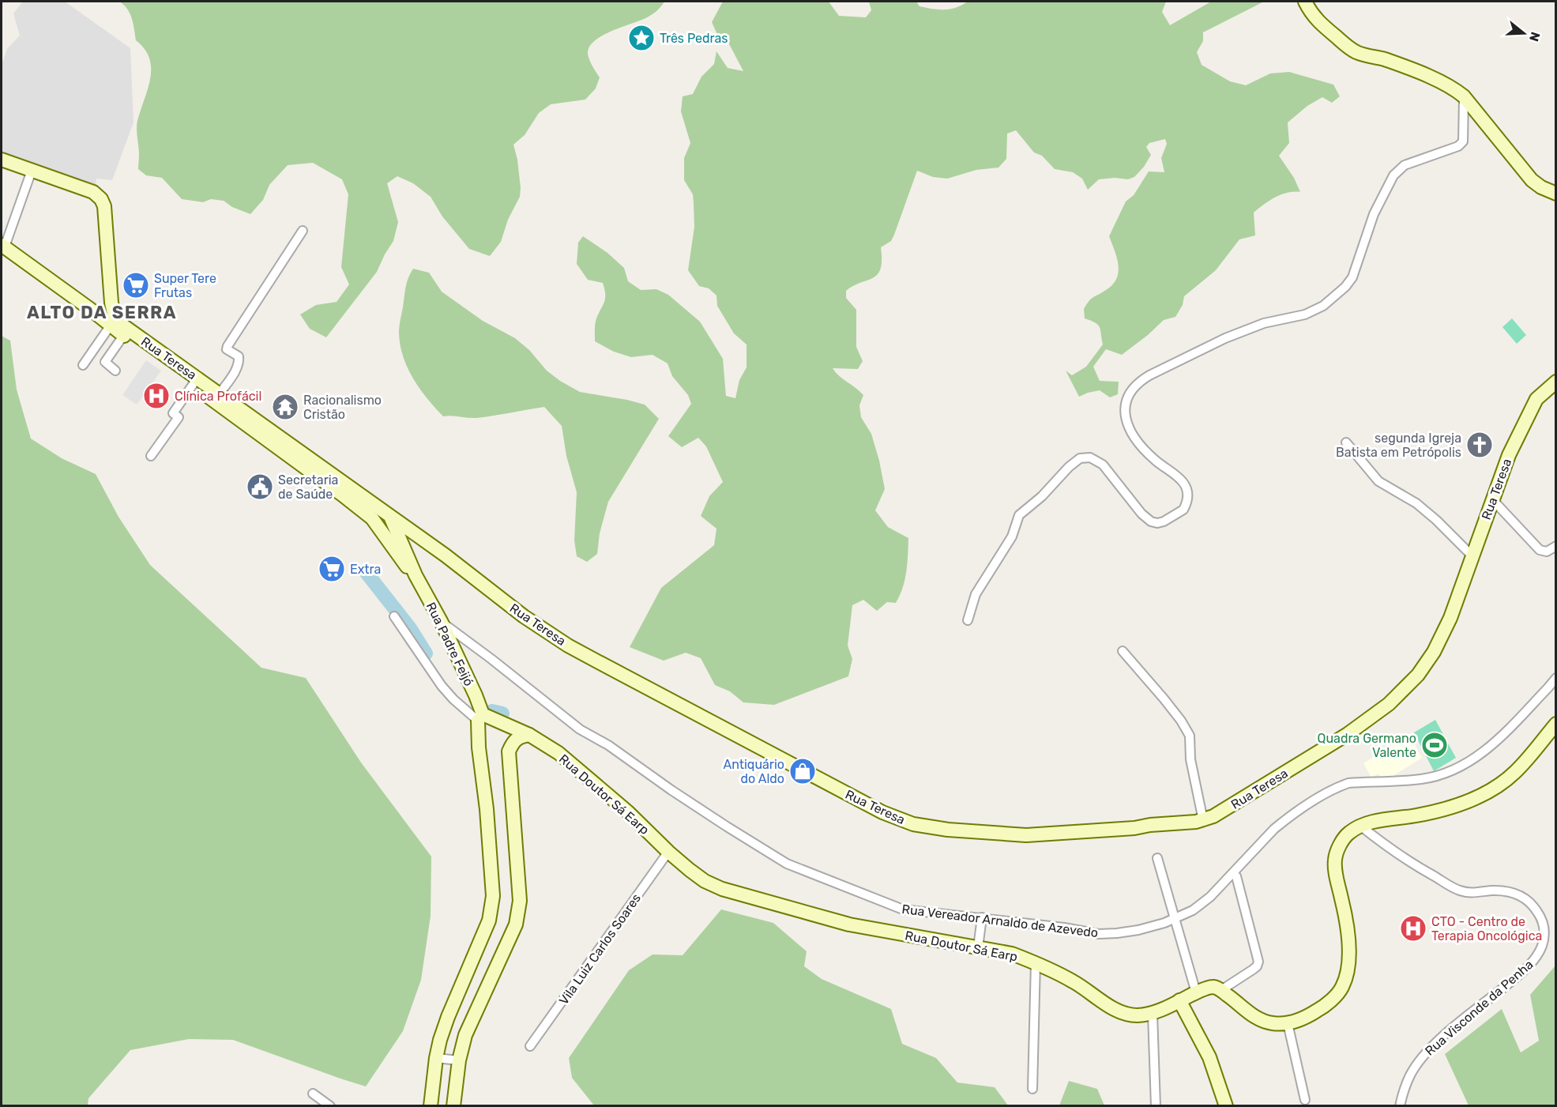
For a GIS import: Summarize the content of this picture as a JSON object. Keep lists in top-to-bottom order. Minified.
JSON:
{"streets":{"main road":["Rua Teresa","Rua Padre Feijó","Rua Doutor Sá Earp"],"street":["Rua Vereador Arnaldo de Azevedo","Vila Luiz Carlos Soares","Rua Visconde da Penha"]},"crossings":[["Rua Teresa","Rua Padre Feijó"],["Rua Padre Feijó","Rua Doutor Sá Earp"],["Rua Padre Feijó","Rua Vereador Arnaldo de Azevedo"],["Rua Doutor Sá Earp","Vila Luiz Carlos Soares"]],"districts":["ALTO DA SERRA"],"places":{"place":["Três Pedras"],"supermarket":["Super Tere Frutas","Extra"],"hospital":["Clínica Profácil","CTO - Centro de Terapia Oncológica"],"temple":["Racionalismo Cristão"],"church":["segunda Igreja Batista em Petrópolis"],"public building":["Secretaria de Saúde"],"sports":["Quadra Germano Valente"],"shop":["Antiquário do Aldo"]},"north":"right"}
